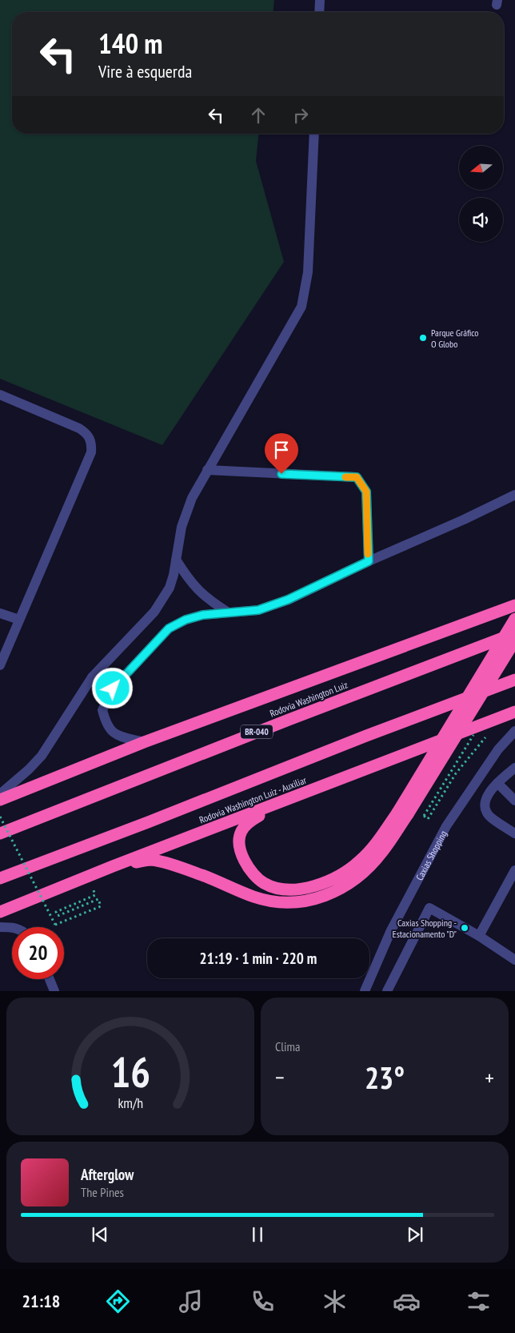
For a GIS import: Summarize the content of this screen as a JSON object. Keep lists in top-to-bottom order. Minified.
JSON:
{"streets":{"highway":["Rodovia Washington Luiz","BR-040","Rodovia Washington Luiz - Auxiliar"],"street":["Caxias Shopping"]},"places":["Parque Gráfico O Globo","Caxias Shopping - Estacionamento \"D\""],"north":"left","page":{"turn":["140 m","Vire à esquerda"],"limit":"20","trip":"21:19 · 1 min · 220 m","tile":"Clima","heat":["−","23°","+"],"song":["Afterglow","The Pines"],"tabs":"21:18","gauge":["16","km/h"]}}
